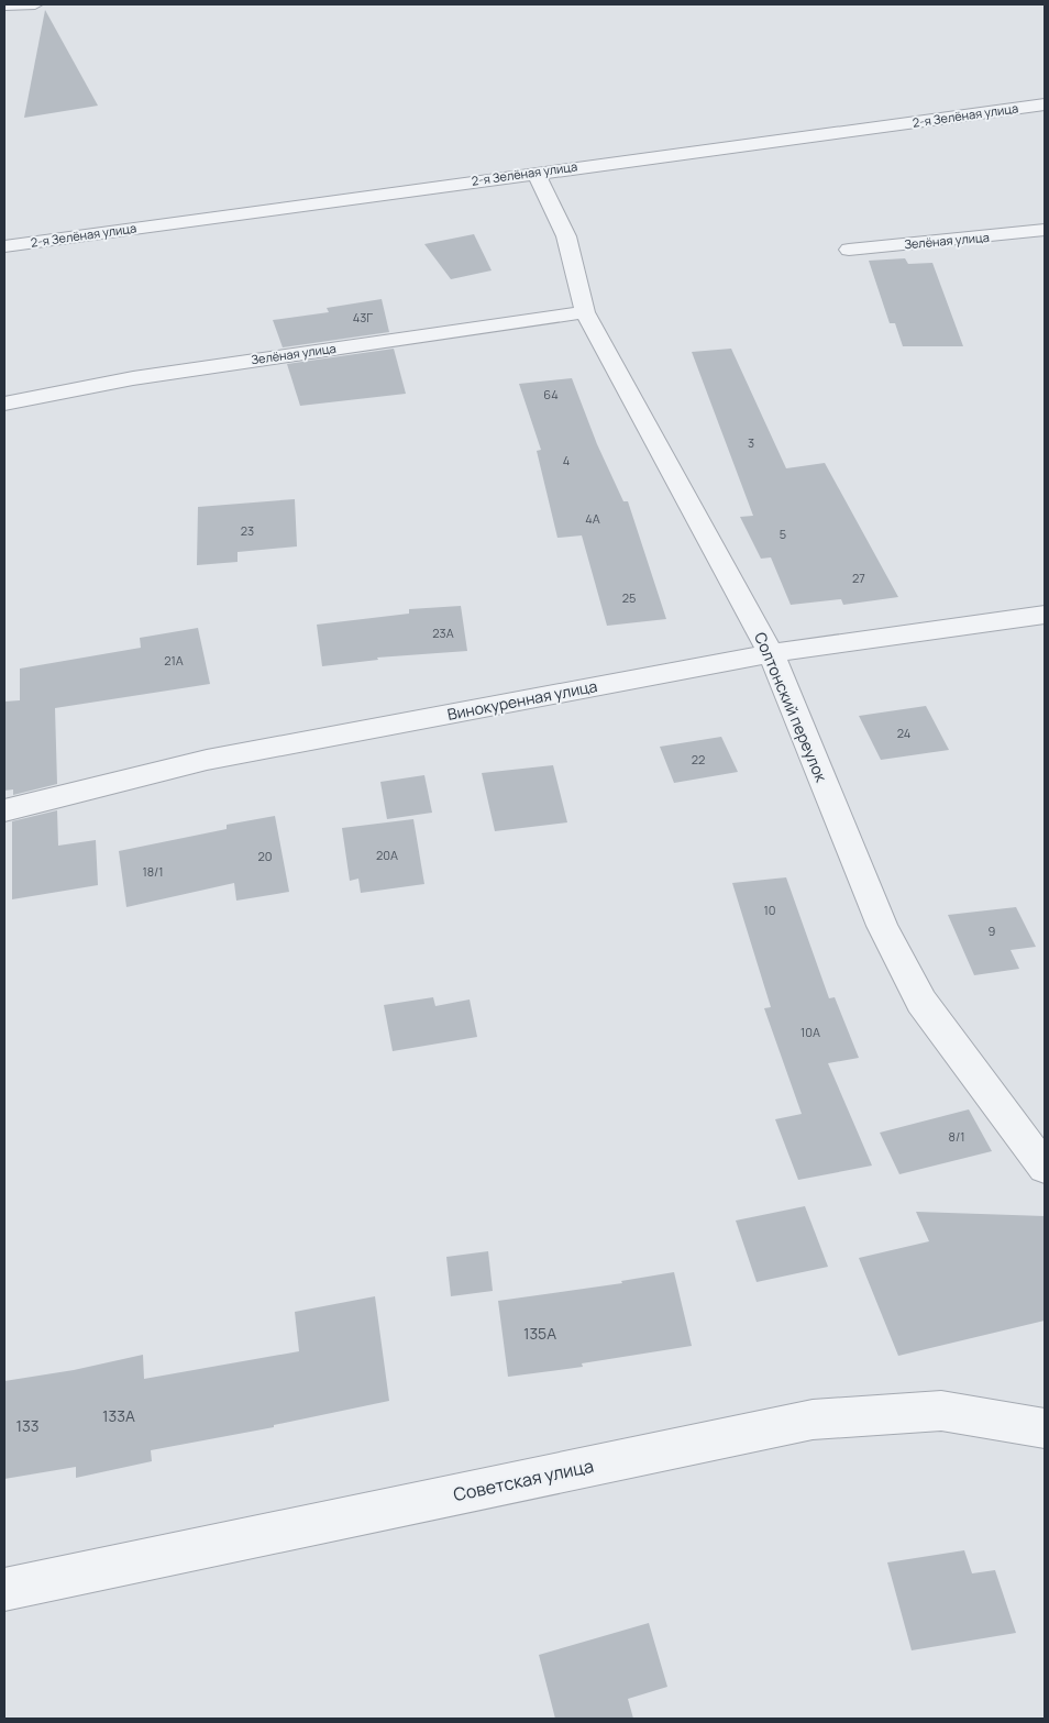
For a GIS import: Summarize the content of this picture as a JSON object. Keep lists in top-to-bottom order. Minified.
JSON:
{"streets":{"street":["2-я Зелёная улица","Зелёная улица","Винокуренная улица","Солтонский переулок","Советская улица"]},"crossings":[["2-я Зелёная улица","Солтонский переулок"],["Зелёная улица","Солтонский переулок"],["Винокуренная улица","Солтонский переулок"]],"house_numbers":["43Г","64","3","4","4А","23","5","27","25","23А","21А","24","22","20А","20","18/1","10","9","10А","8/1","135А","133А","133"]}
